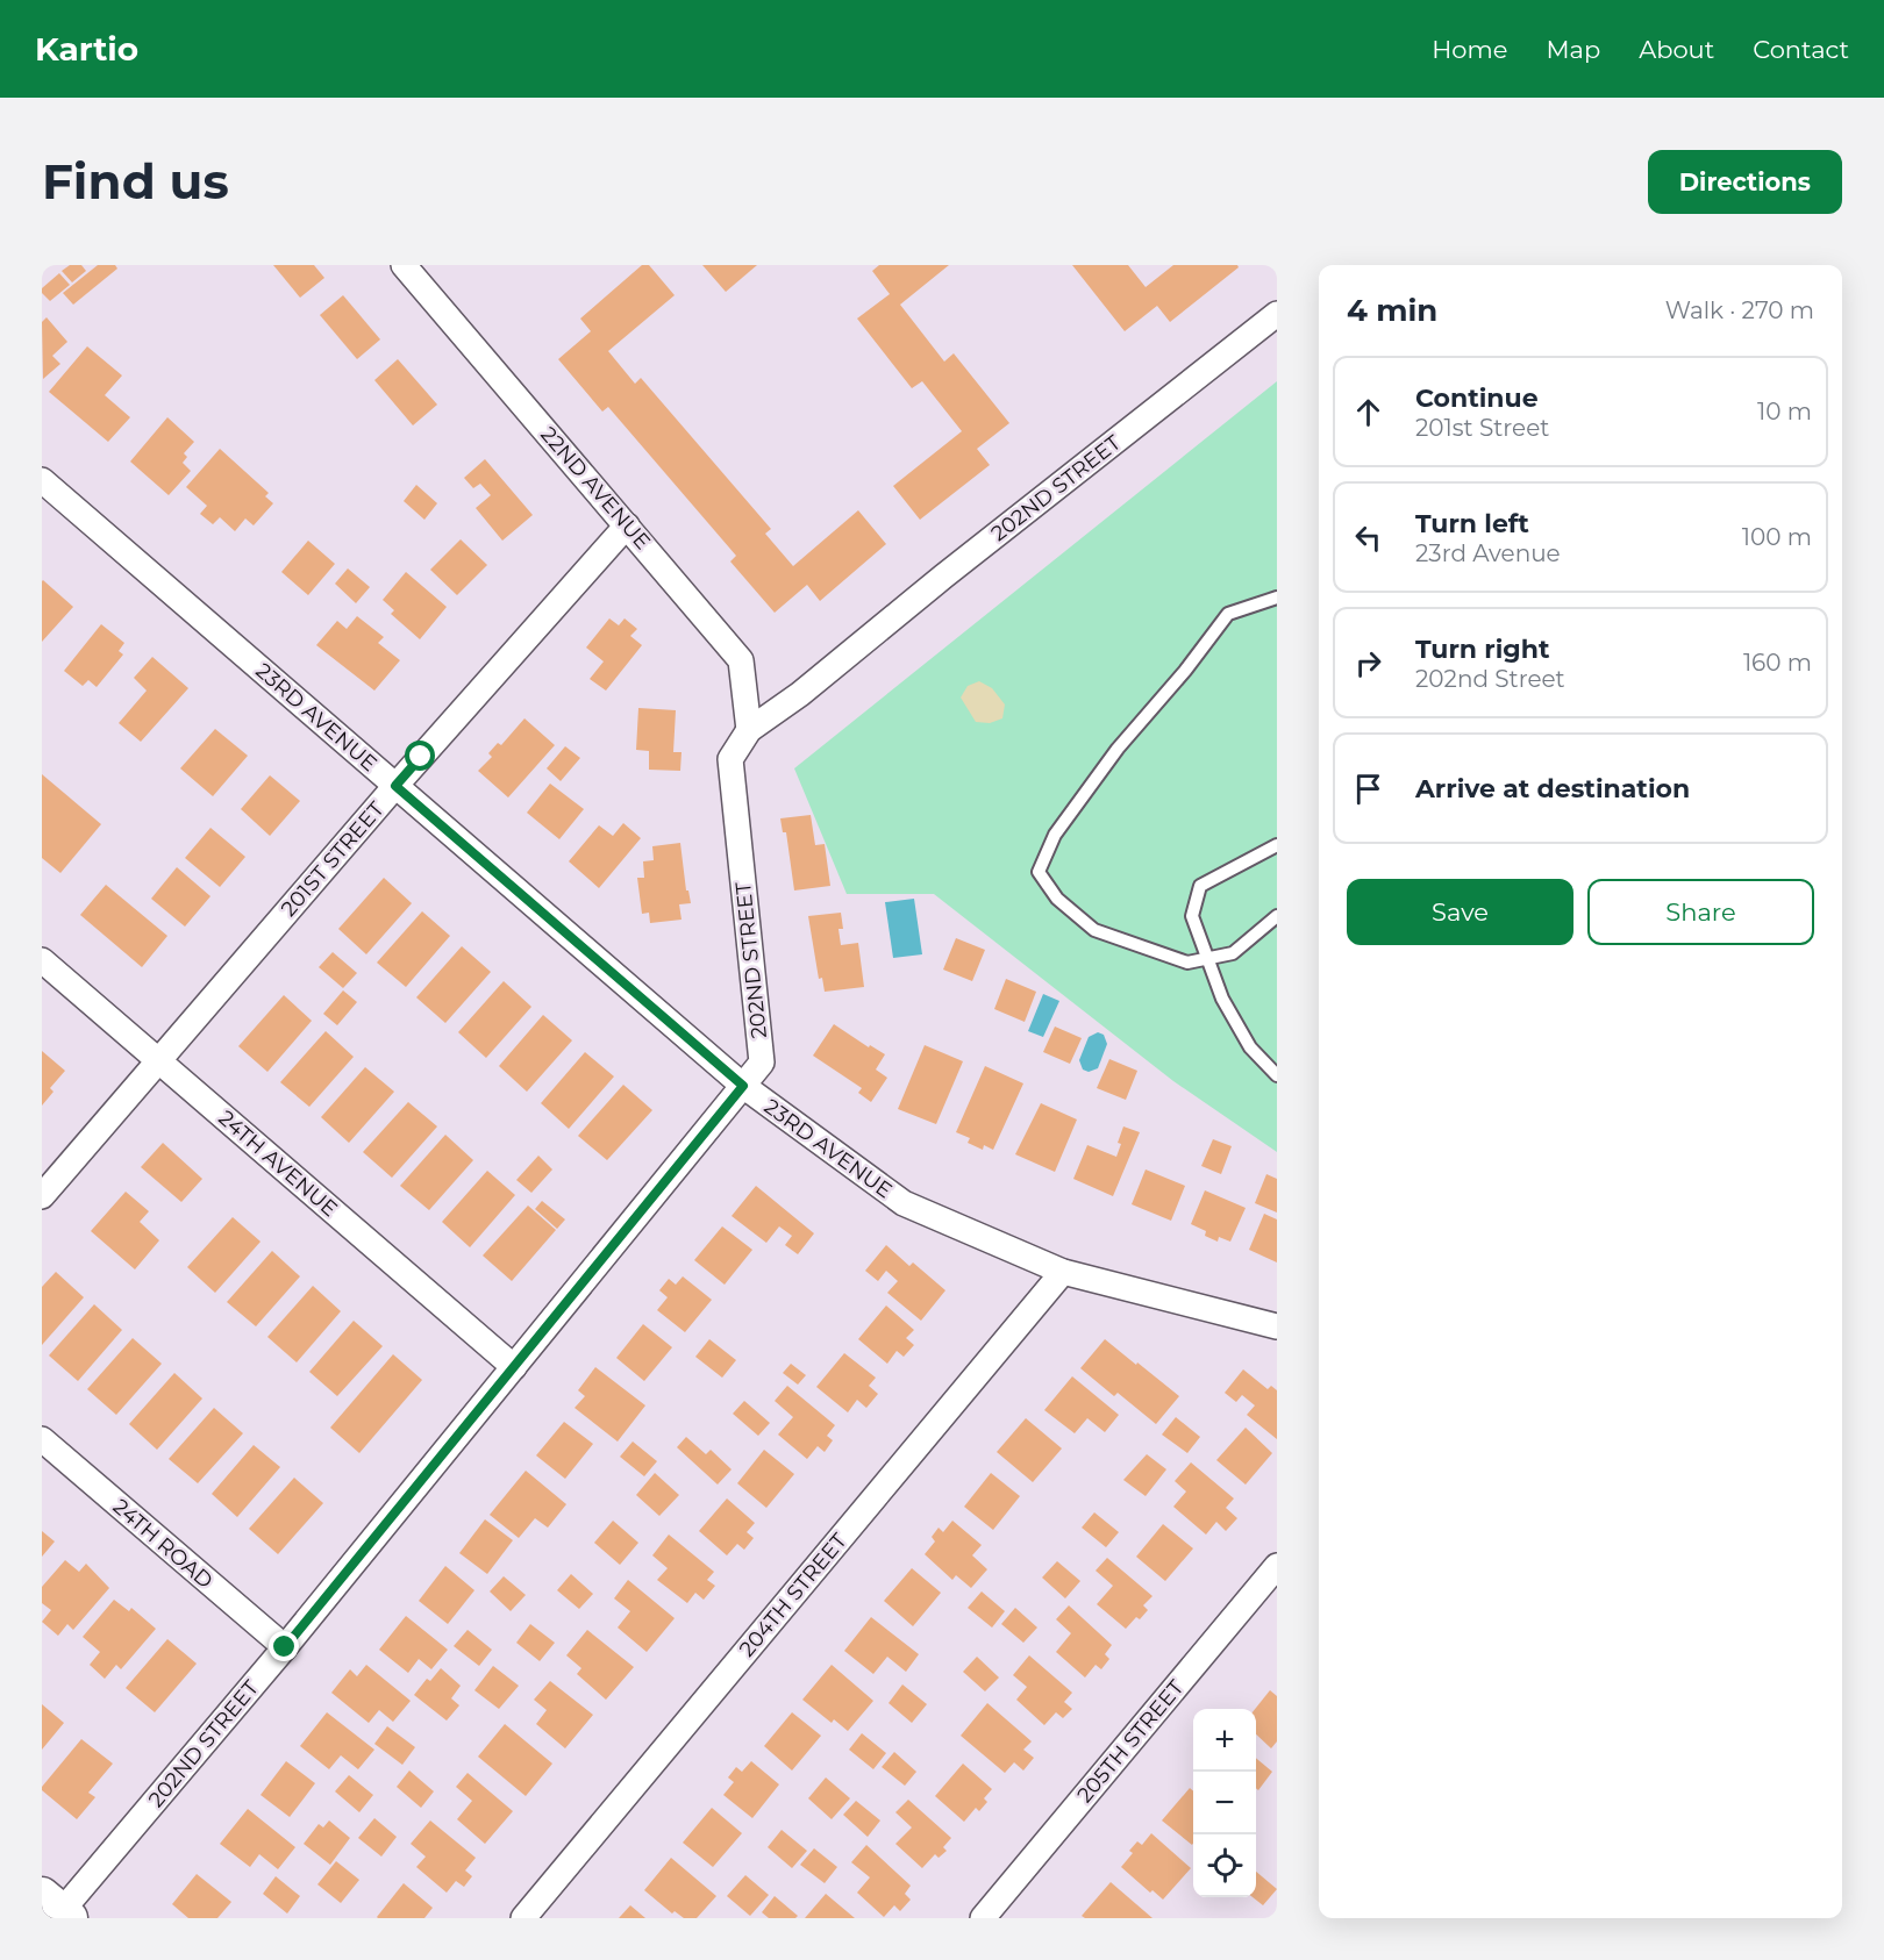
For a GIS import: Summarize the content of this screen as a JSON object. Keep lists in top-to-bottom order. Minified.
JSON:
{"streets":{"street":["22ND AVENUE","202ND STREET","23RD AVENUE","201ST STREET","24TH AVENUE","24TH ROAD","204TH STREET","205TH STREET"]},"crossings":[["22ND AVENUE","202ND STREET"],["22ND AVENUE","201ST STREET"],["202ND STREET","23RD AVENUE"],["202ND STREET","24TH AVENUE"],["202ND STREET","24TH ROAD"],["23RD AVENUE","201ST STREET"],["23RD AVENUE","204TH STREET"],["201ST STREET","24TH AVENUE"]],"page":{"header":"Kartio","nav":["Home","Map","About","Contact"],"buttons":["Directions",["Save","Share"]],"title":"Find us","heading":["4 min","Walk · 270 m"],"list":[["Continue","201st Street","10 m"],["Turn left","23rd Avenue","100 m"],["Turn right","202nd Street","160 m"],"Arrive at destination"],"map_buttons":["+","−"]}}
